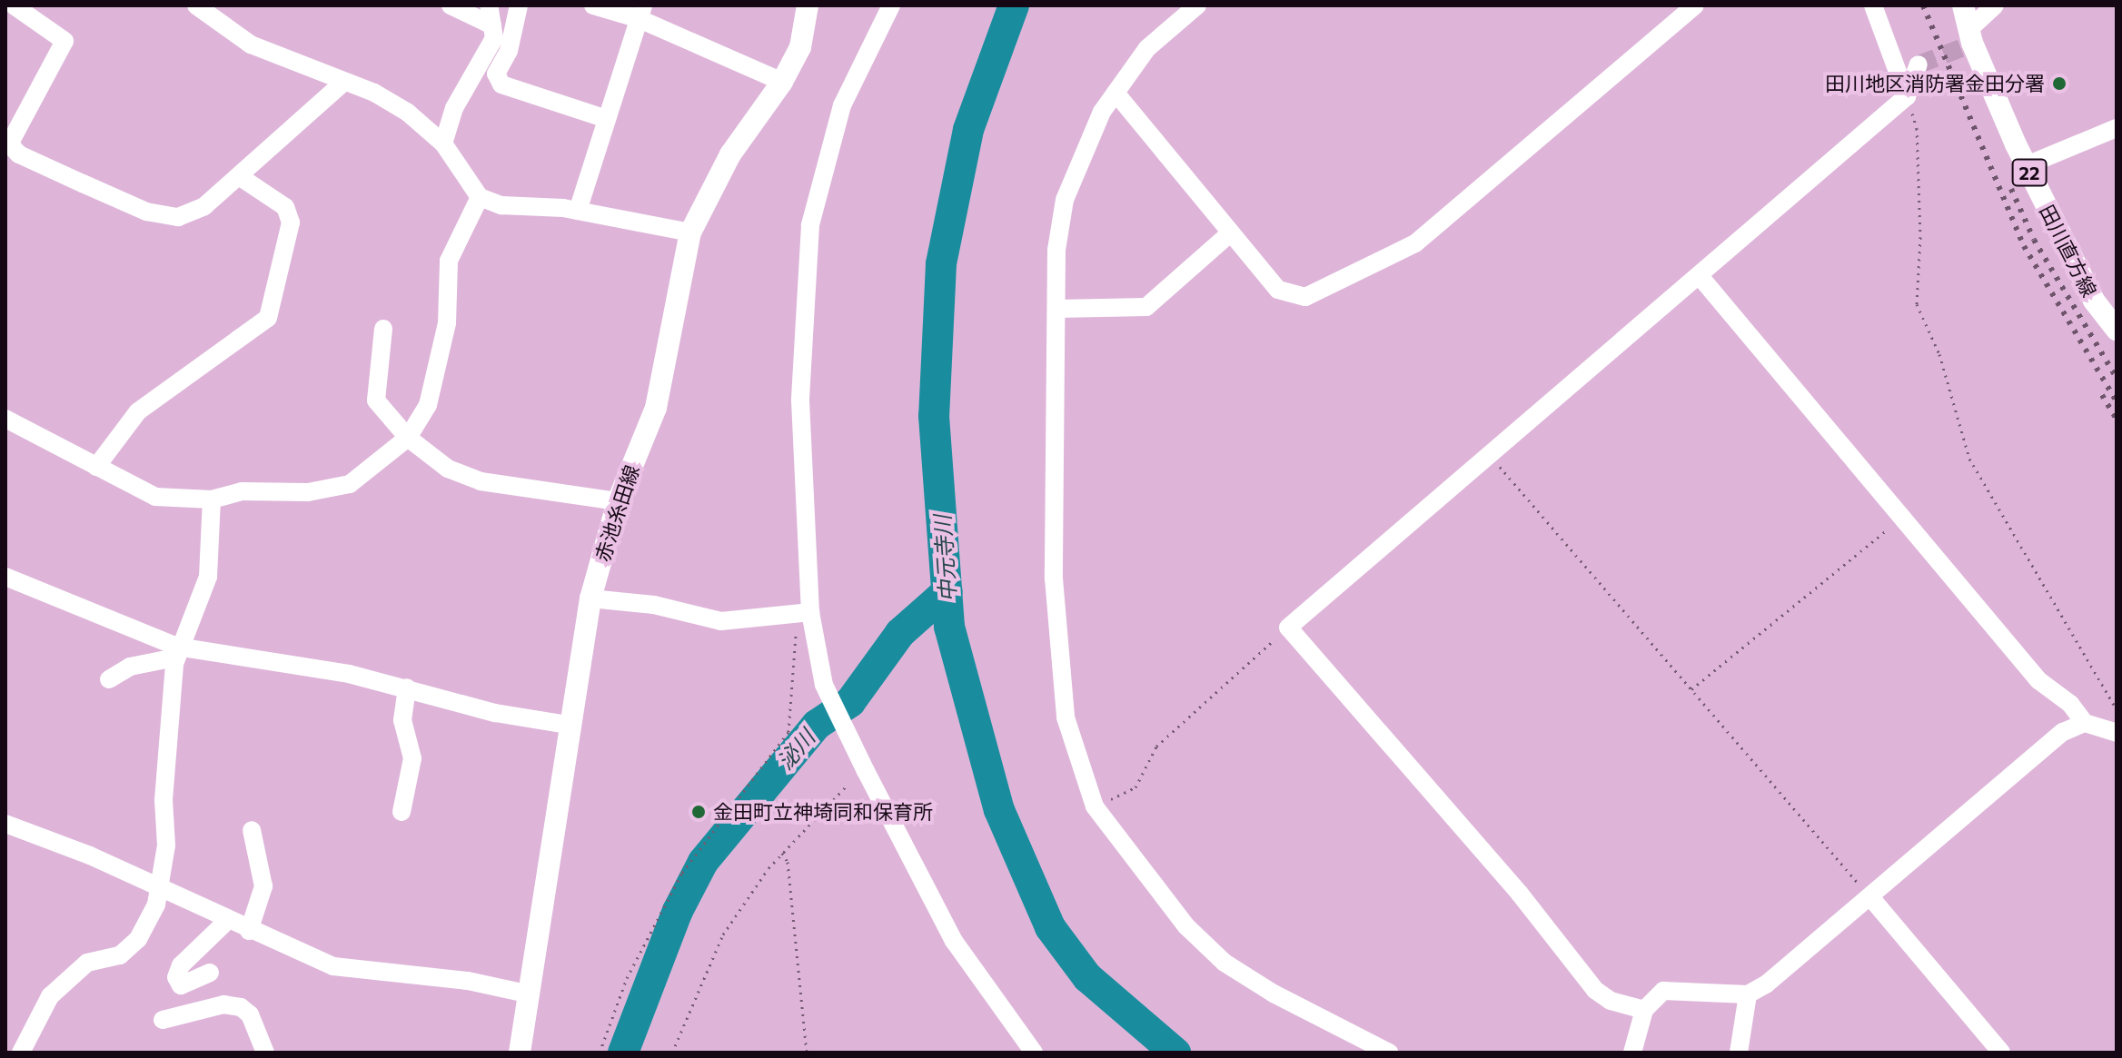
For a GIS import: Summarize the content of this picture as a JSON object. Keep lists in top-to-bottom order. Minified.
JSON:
{"streets":{"main road":["22","田川直方線","赤池糸田線"]},"water":["中元寺川","泌川"],"places":["田川地区消防署金田分署","金田町立神埼同和保育所"]}
